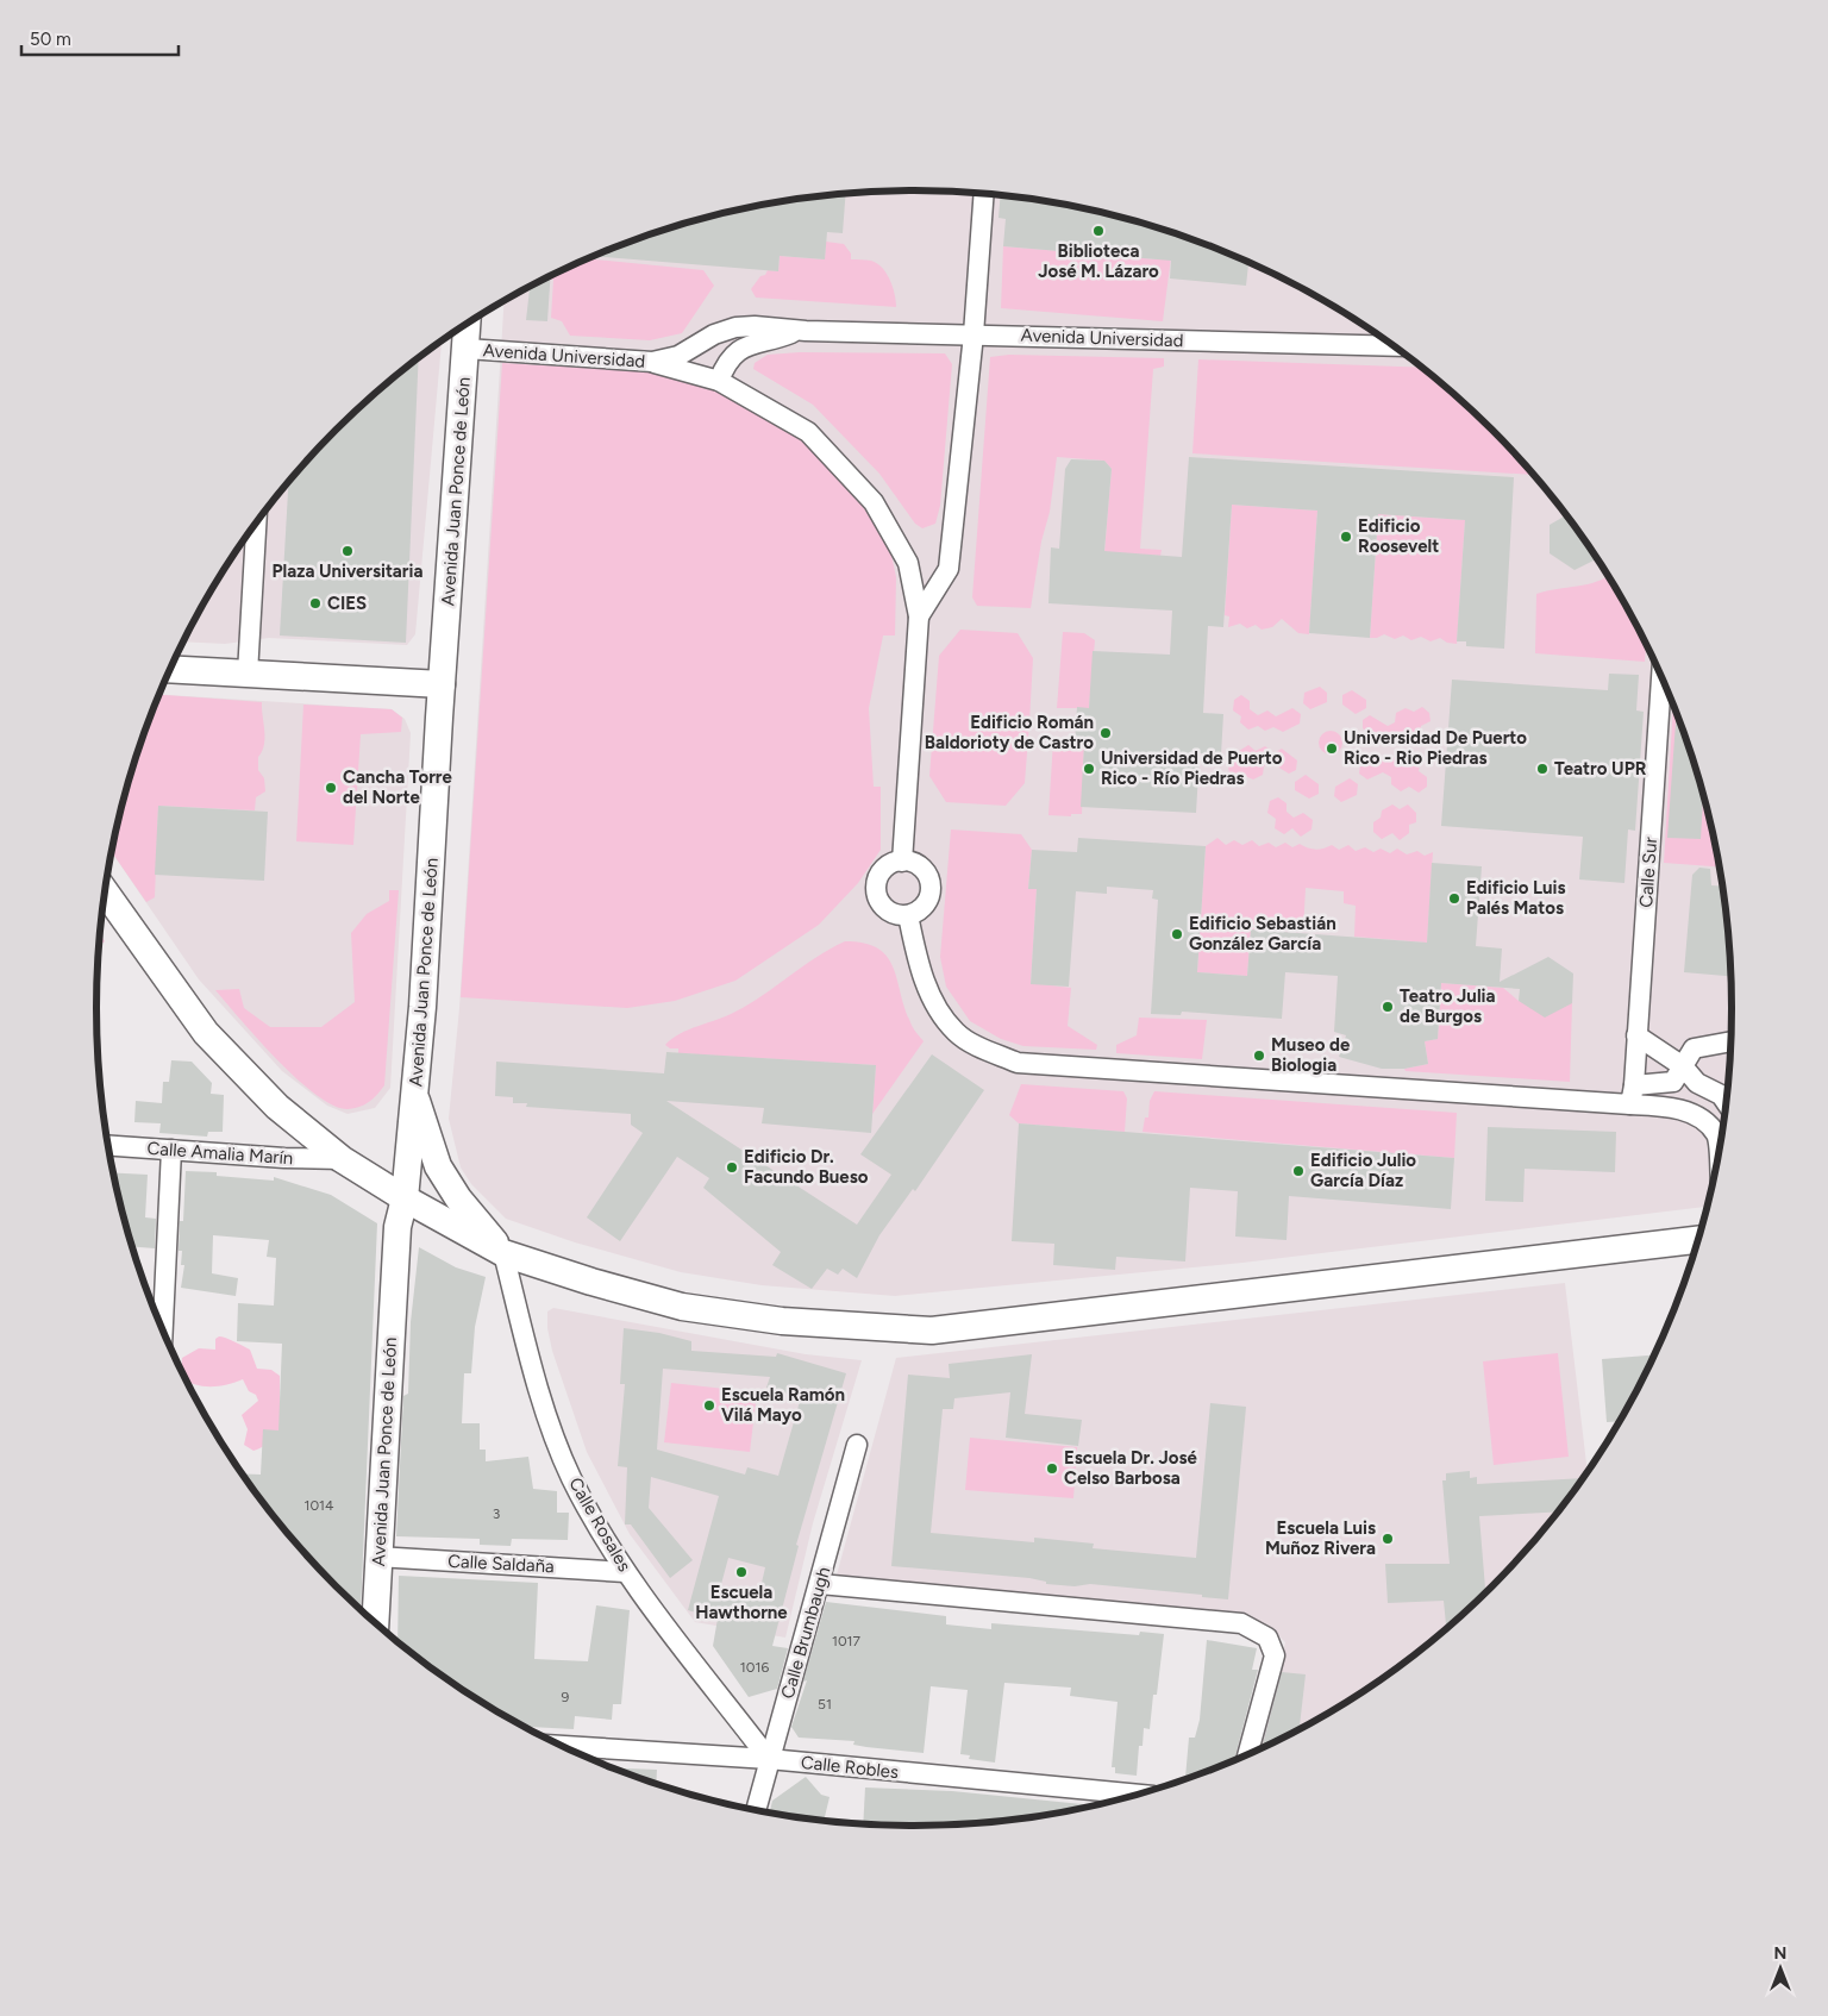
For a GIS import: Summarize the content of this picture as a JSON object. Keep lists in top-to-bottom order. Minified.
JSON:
{"streets":{"street":["Avenida Universidad","Avenida Juan Ponce de León","Calle Sur","Calle Amalia Marín","Calle Rosales","Calle Saldaña","Calle Brumbaugh","Calle Robles"]},"crossings":[["Avenida Universidad","Avenida Juan Ponce de León"],["Avenida Juan Ponce de León","Calle Saldaña"],["Calle Rosales","Calle Saldaña"],["Calle Rosales","Calle Brumbaugh"],["Calle Rosales","Calle Robles"],["Calle Brumbaugh","Calle Robles"]],"places":["Biblioteca José M. Lázaro","Edificio Roosevelt","Plaza Universitaria","CIES","Edificio Román Baldorioty de Castro","Universidad De Puerto Rico - Rio Piedras","Universidad de Puerto Rico - Río Piedras","Teatro UPR","Cancha Torre del Norte","Edificio Luis Palés Matos","Edificio Sebastián González García","Teatro Julia de Burgos","Museo de Biologia","Edificio Dr. Facundo Bueso","Edificio Julio García Díaz","Escuela Ramón Vilá Mayo","Escuela Dr. José Celso Barbosa","Escuela Luis Muñoz Rivera","Escuela Hawthorne"],"house_numbers":["1014","3","1017","1016","9","51"],"scale_bar":"50 m","north":"top"}
